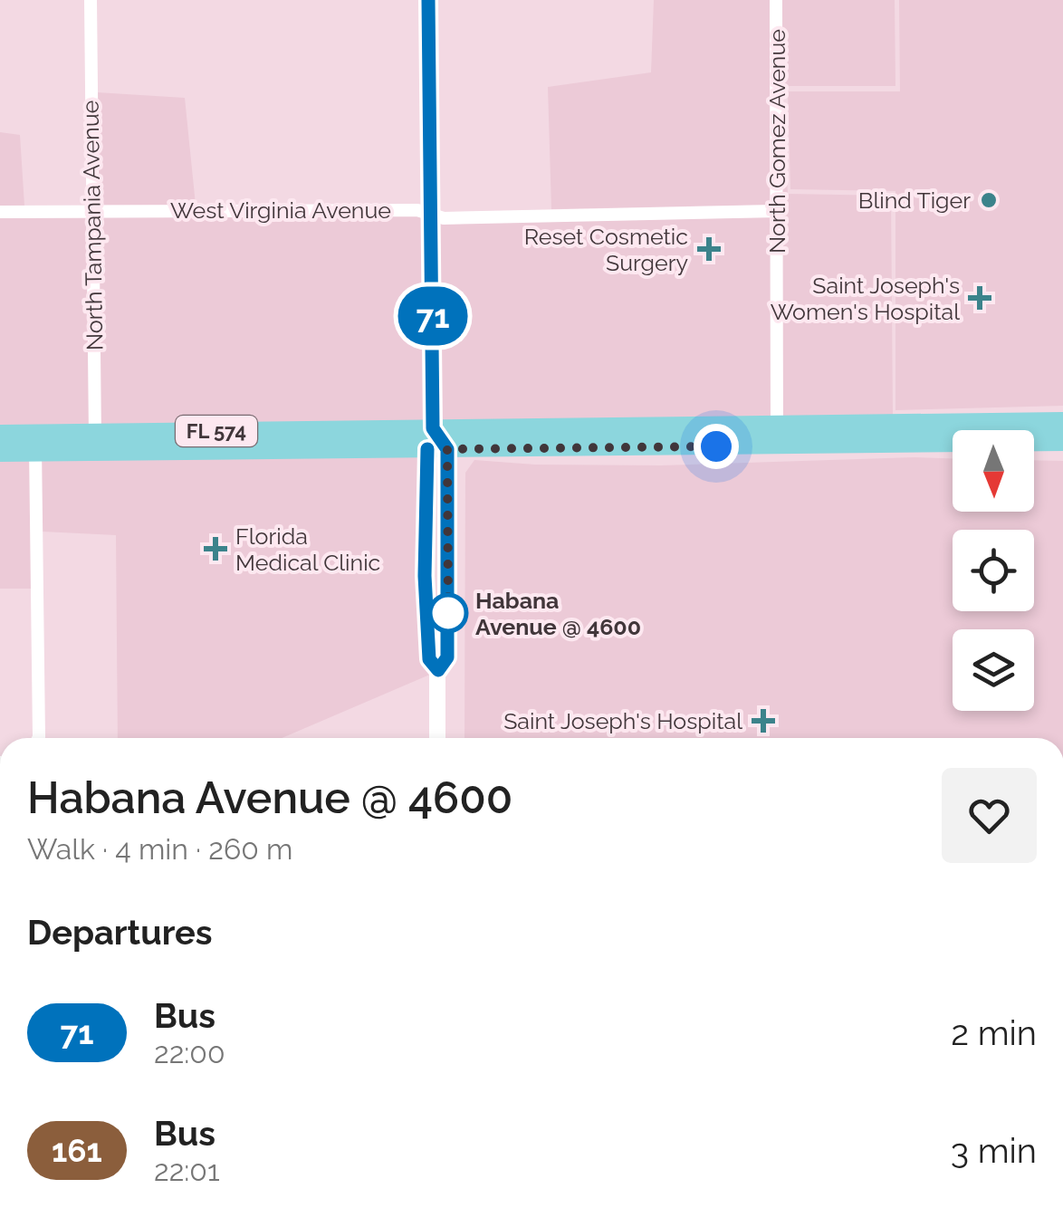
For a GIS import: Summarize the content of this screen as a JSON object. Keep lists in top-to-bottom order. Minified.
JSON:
{"streets":{"main road":["FL 574"],"street":["North Gomez Avenue","West Virginia Avenue","North Tampania Avenue"]},"crossings":[["North Gomez Avenue","West Virginia Avenue"],["North Gomez Avenue","FL 574"],["West Virginia Avenue","North Tampania Avenue"],["North Tampania Avenue","FL 574"]],"places":{"other":["Blind Tiger","Habana Avenue @ 4600"],"health":["Reset Cosmetic Surgery","Saint Joseph's Women's Hospital","Florida Medical Clinic","Saint Joseph's Hospital"]},"lines":["bus line 71"],"north":"bottom","page":{"on_map":"71","heading":[["Habana Avenue @ 4600","Walk · 4 min · 260 m"],"Departures"],"list":[{"mark":"71","name":"Bus","note":"22:00","value":"2 min"},{"mark":"161","name":"Bus","note":"22:01","value":"3 min"}]}}
